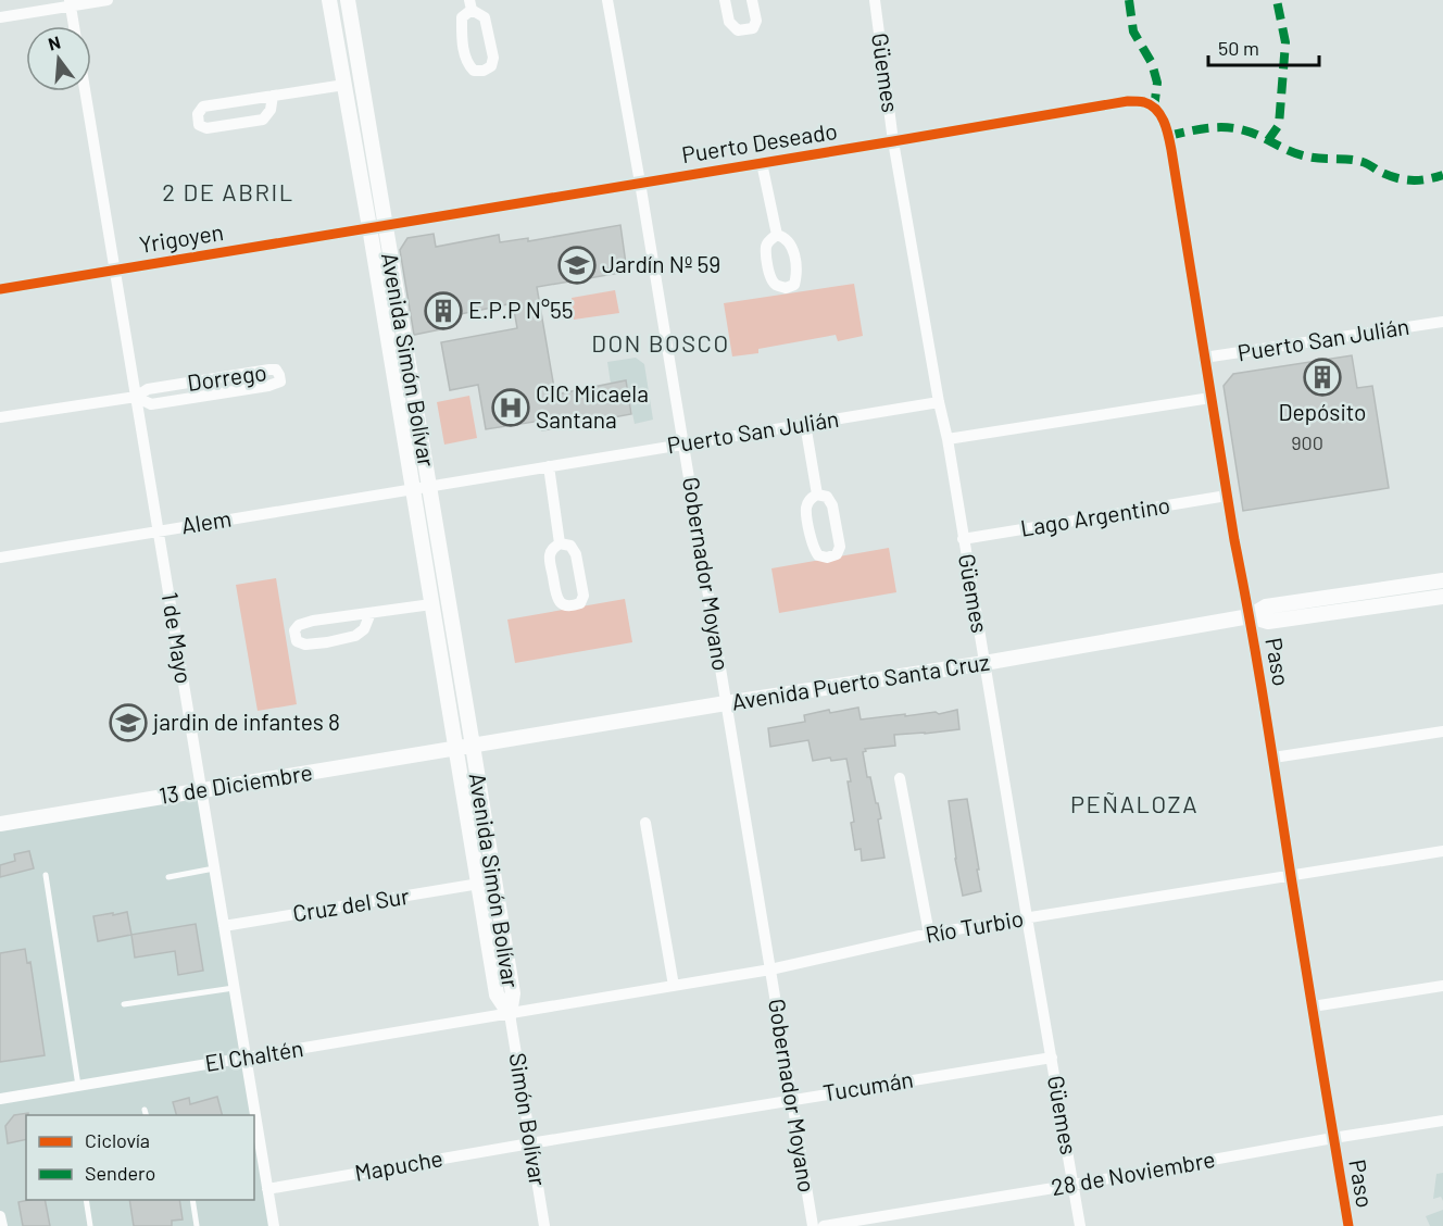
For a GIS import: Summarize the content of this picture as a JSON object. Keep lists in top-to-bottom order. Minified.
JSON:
{"streets":{"street":["Güemes","Puerto Deseado","Yrigoyen","Puerto San Julián","Avenida Simón Bolívar","Dorrego","Lago Argentino","Alem","Gobernador Moyano","1 de Mayo","Paso","Avenida Puerto Santa Cruz","13 de Diciembre","Cruz del Sur","Río Turbio","El Chaltén","Tucumán","Simón Bolívar","Mapuche","28 de Noviembre"]},"crossings":[["Güemes","Puerto Deseado"],["Güemes","Puerto San Julián"],["Güemes","Lago Argentino"],["Güemes","Avenida Puerto Santa Cruz"],["Güemes","Río Turbio"],["Güemes","Tucumán"],["Güemes","28 de Noviembre"],["Puerto Deseado","Yrigoyen"],["Puerto Deseado","Avenida Simón Bolívar"],["Puerto Deseado","Gobernador Moyano"],["Puerto Deseado","Paso"],["Yrigoyen","Avenida Simón Bolívar"],["Yrigoyen","1 de Mayo"],["Puerto San Julián","Avenida Simón Bolívar"],["Puerto San Julián","Alem"],["Puerto San Julián","Gobernador Moyano"],["Puerto San Julián","Paso"],["Avenida Simón Bolívar","Alem"],["Avenida Simón Bolívar","Avenida Puerto Santa Cruz"],["Avenida Simón Bolívar","13 de Diciembre"],["Avenida Simón Bolívar","Cruz del Sur"],["Avenida Simón Bolívar","Río Turbio"],["Avenida Simón Bolívar","El Chaltén"],["Avenida Simón Bolívar","Simón Bolívar"],["Dorrego","1 de Mayo"],["Lago Argentino","Paso"],["Alem","1 de Mayo"],["Gobernador Moyano","Avenida Puerto Santa Cruz"],["Gobernador Moyano","Río Turbio"],["Gobernador Moyano","Tucumán"],["1 de Mayo","13 de Diciembre"],["1 de Mayo","Cruz del Sur"],["1 de Mayo","El Chaltén"],["1 de Mayo","Mapuche"],["Paso","Avenida Puerto Santa Cruz"],["Paso","Río Turbio"],["Paso","28 de Noviembre"],["Avenida Puerto Santa Cruz","13 de Diciembre"],["Río Turbio","El Chaltén"],["Río Turbio","Simón Bolívar"],["El Chaltén","Simón Bolívar"],["Tucumán","Simón Bolívar"],["Tucumán","Mapuche"],["Simón Bolívar","Mapuche"]],"districts":["2 DE ABRIL","DON BOSCO","PEÑALOZA"],"places":{"school or university":["Jardín Nº 59","jardin de infantes 8"],"building":["E.P.P N°55","Depósito"],"hospital":["CIC Micaela Santana"]},"house_numbers":["900"],"legend":["Ciclovía","Sendero"],"scale_bar":"50 m","north":"top"}
